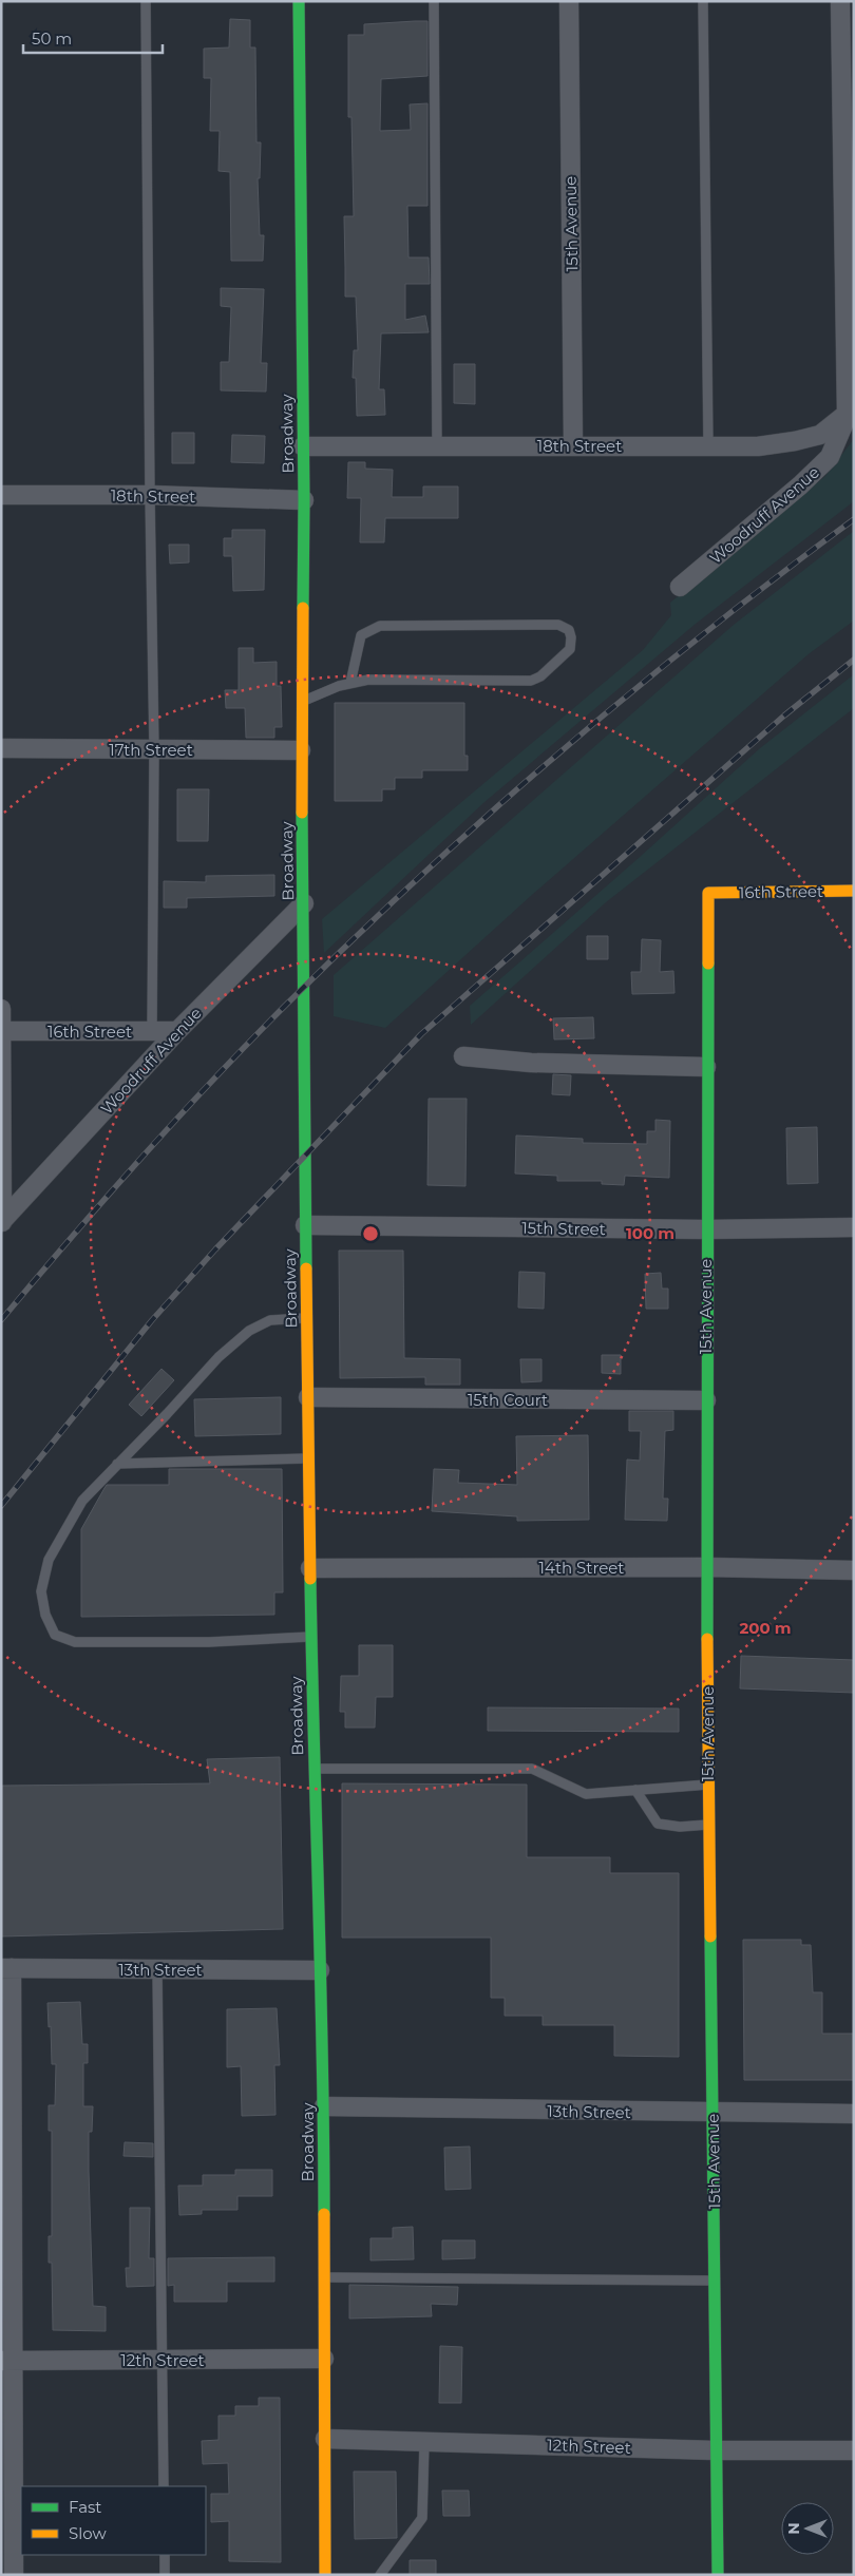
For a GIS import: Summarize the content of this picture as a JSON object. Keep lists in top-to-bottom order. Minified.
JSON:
{"streets":{"main road":["15th Avenue","Broadway","16th Street"],"street":["18th Street","Woodruff Avenue","17th Street","15th Street","15th Court","14th Street","13th Street","12th Street"]},"crossings":[["15th Avenue","18th Street"],["15th Avenue","16th Street"],["15th Avenue","15th Street"],["15th Avenue","15th Court"],["15th Avenue","14th Street"],["15th Avenue","13th Street"],["15th Avenue","12th Street"],["Broadway","18th Street"],["Broadway","Woodruff Avenue"],["Broadway","17th Street"],["Broadway","15th Street"],["Broadway","15th Court"],["Broadway","14th Street"],["Broadway","13th Street"],["Broadway","12th Street"],["18th Street","Woodruff Avenue"],["Woodruff Avenue","16th Street"]],"legend":["Fast","Slow"],"scale_bar":"50 m","north":"left","rings":["100 m","200 m"]}
